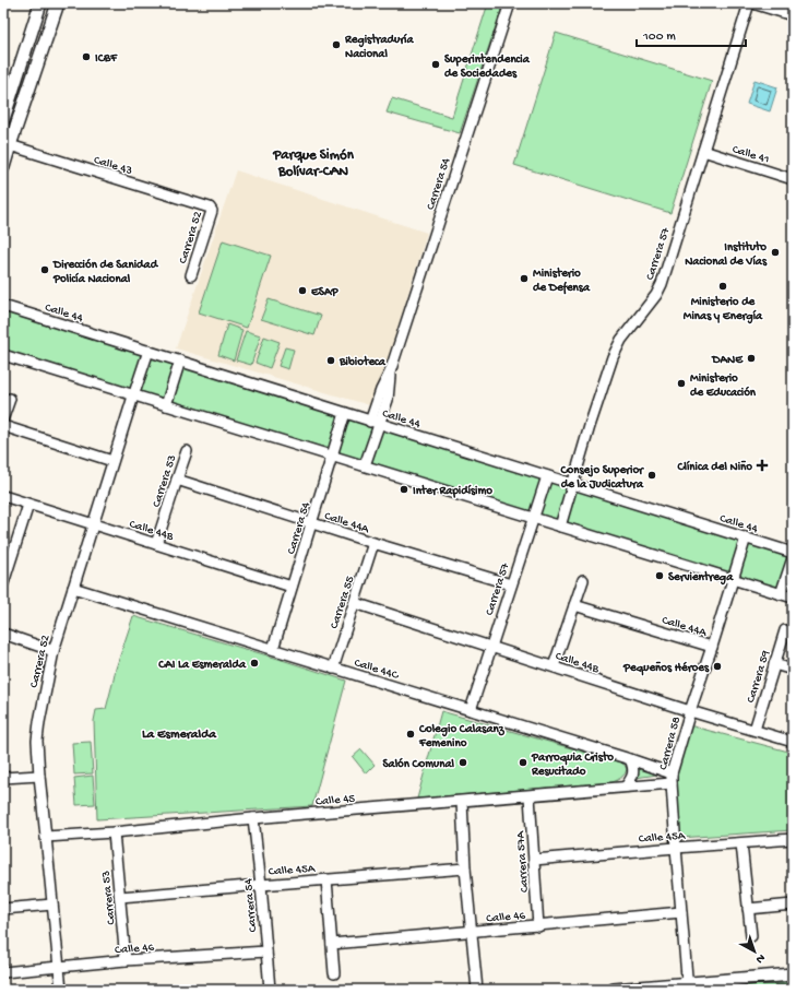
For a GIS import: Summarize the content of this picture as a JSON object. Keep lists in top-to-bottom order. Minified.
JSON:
{"streets":{"street":["Calle 41","Calle 43","Carrera 54","Carrera 52","Carrera 57","Calle 44","Carrera 53","Calle 44A","Calle 44B","Carrera 55","Calle 44C","Carrera 59","Carrera 58","Calle 45","Calle 45A","Carrera 57A","Calle 46"]},"crossings":[["Calle 41","Carrera 57"],["Calle 43","Carrera 52"],["Carrera 54","Calle 44"],["Carrera 54","Calle 44A"],["Carrera 54","Calle 44B"],["Carrera 54","Calle 44C"],["Carrera 54","Calle 45"],["Carrera 54","Calle 45A"],["Carrera 54","Calle 46"],["Carrera 52","Calle 44"],["Carrera 52","Calle 44B"],["Carrera 52","Calle 44C"],["Carrera 52","Calle 45"],["Carrera 52","Calle 46"],["Carrera 57","Calle 44"],["Carrera 57","Calle 44A"],["Carrera 57","Calle 44B"],["Carrera 57","Calle 44C"],["Calle 44","Carrera 58"],["Carrera 53","Calle 44A"],["Carrera 53","Calle 44B"],["Carrera 53","Calle 45"],["Carrera 53","Calle 45A"],["Carrera 53","Calle 46"],["Calle 44A","Carrera 55"],["Calle 44A","Carrera 58"],["Calle 44B","Carrera 55"],["Calle 44B","Carrera 59"],["Calle 44B","Carrera 58"],["Carrera 55","Calle 44C"],["Calle 44C","Carrera 58"],["Calle 44C","Calle 45"],["Carrera 58","Calle 45"],["Carrera 58","Calle 45A"],["Carrera 58","Calle 46"],["Calle 45","Carrera 57A"],["Calle 45A","Carrera 57A"],["Carrera 57A","Calle 46"]],"districts":["Parque Simón Bolívar-CAN","La Esmeralda"],"places":{"other":["Registraduría Nacional","ICBF","Superintendencia de Sociedades","Instituto Nacional de Vías","Dirección de Sanidad Policía Nacional","Ministerio de Defensa","Ministerio de Minas y Energía","ESAP","DANE","Bibioteca","Ministerio de Educación","Consejo Superior de la Judicatura","Inter Rapidísimo","Servientrega","CAI La Esmeralda","Pequeños Héroes","Colegio Calasanz Femenino","Salón Comunal","Parroquia Cristo Resucitado"],"health":["Clínica del Niño"]},"scale_bar":"100 m","north":"bottom right"}
